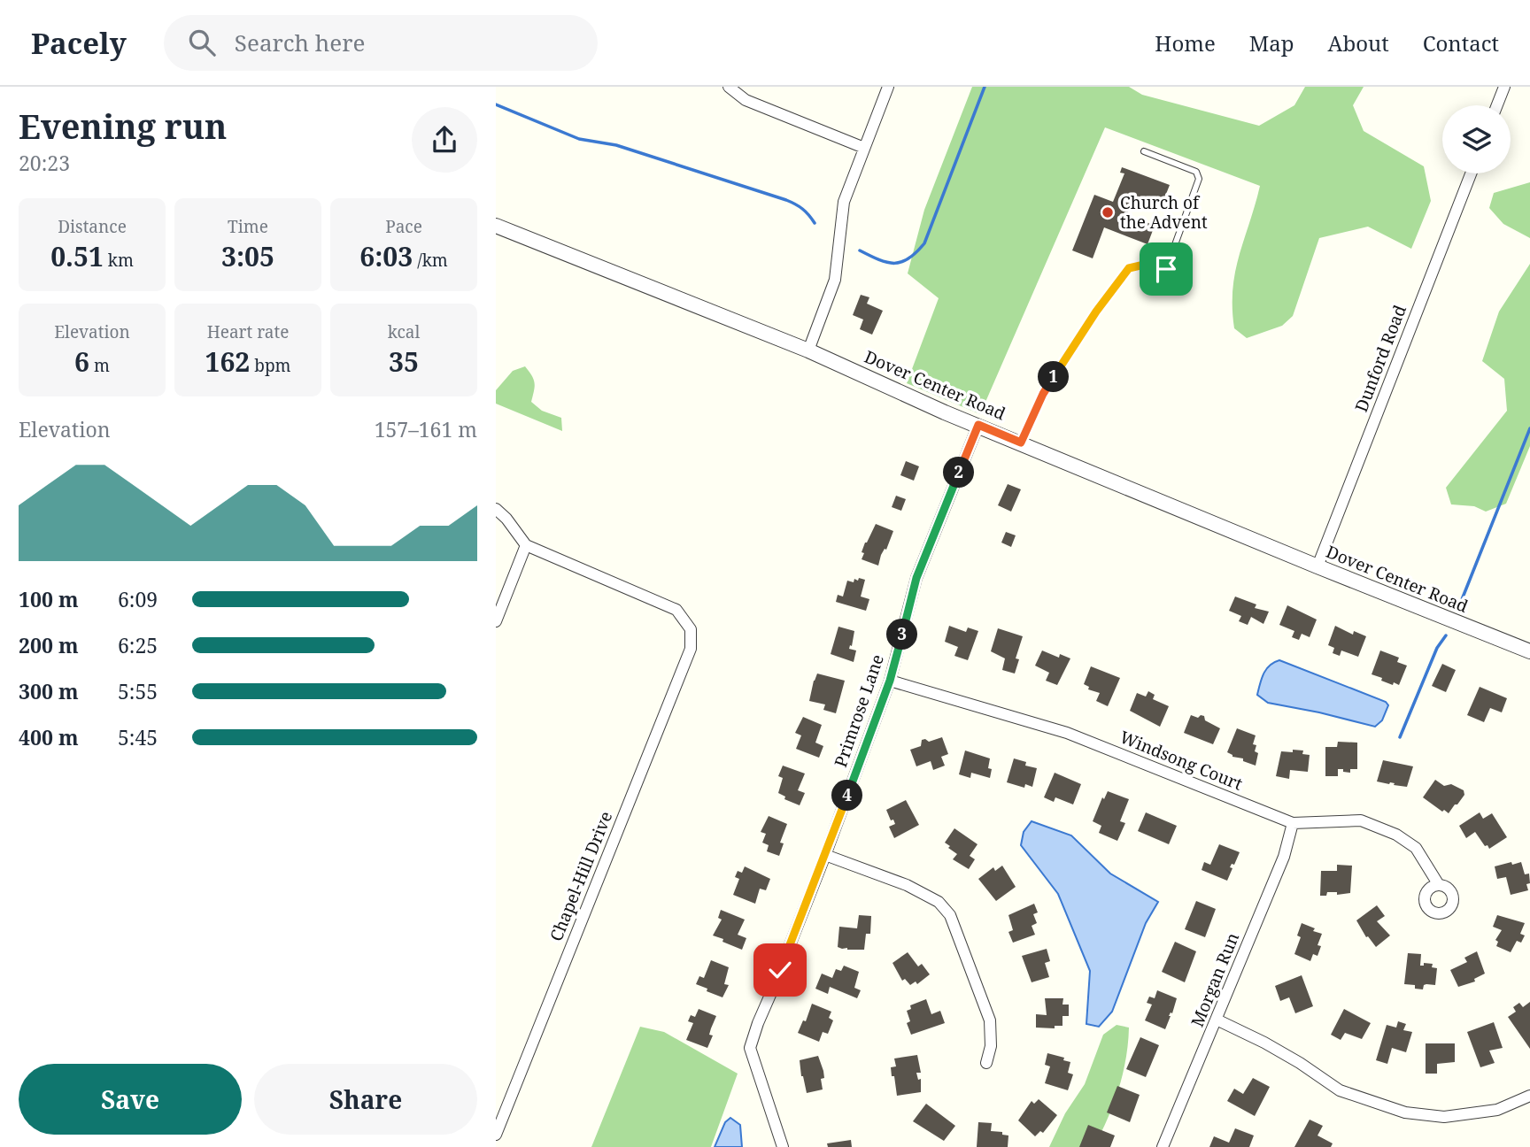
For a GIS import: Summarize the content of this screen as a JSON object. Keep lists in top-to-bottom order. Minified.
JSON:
{"streets":{"street":["Dunford Road","Dover Center Road","Primrose Lane","Windsong Court","Chapel-Hill Drive","Morgan Run"]},"crossings":[["Dunford Road","Dover Center Road"],["Dover Center Road","Primrose Lane"],["Primrose Lane","Windsong Court"],["Windsong Court","Morgan Run"]],"places":["Church of the Advent"],"page":{"header":"Pacely","search":"Search here","nav":["Home","Map","About","Contact"],"heading":["Evening run","20:23"],"stats":[["Distance","0.51 km"],["Time","3:05"],["Pace","6:03 /km"],["Elevation","6 m"],["Heart rate","162 bpm"],["kcal","35"]],"pins":["1","2","3","4"],"chart":["Elevation","157–161 m"],"list":[{"name":"100 m","note":"6:09"},{"name":"200 m","note":"6:25"},{"name":"300 m","note":"5:55"},{"name":"400 m","note":"5:45"}],"buttons":["Save","Share"]}}
